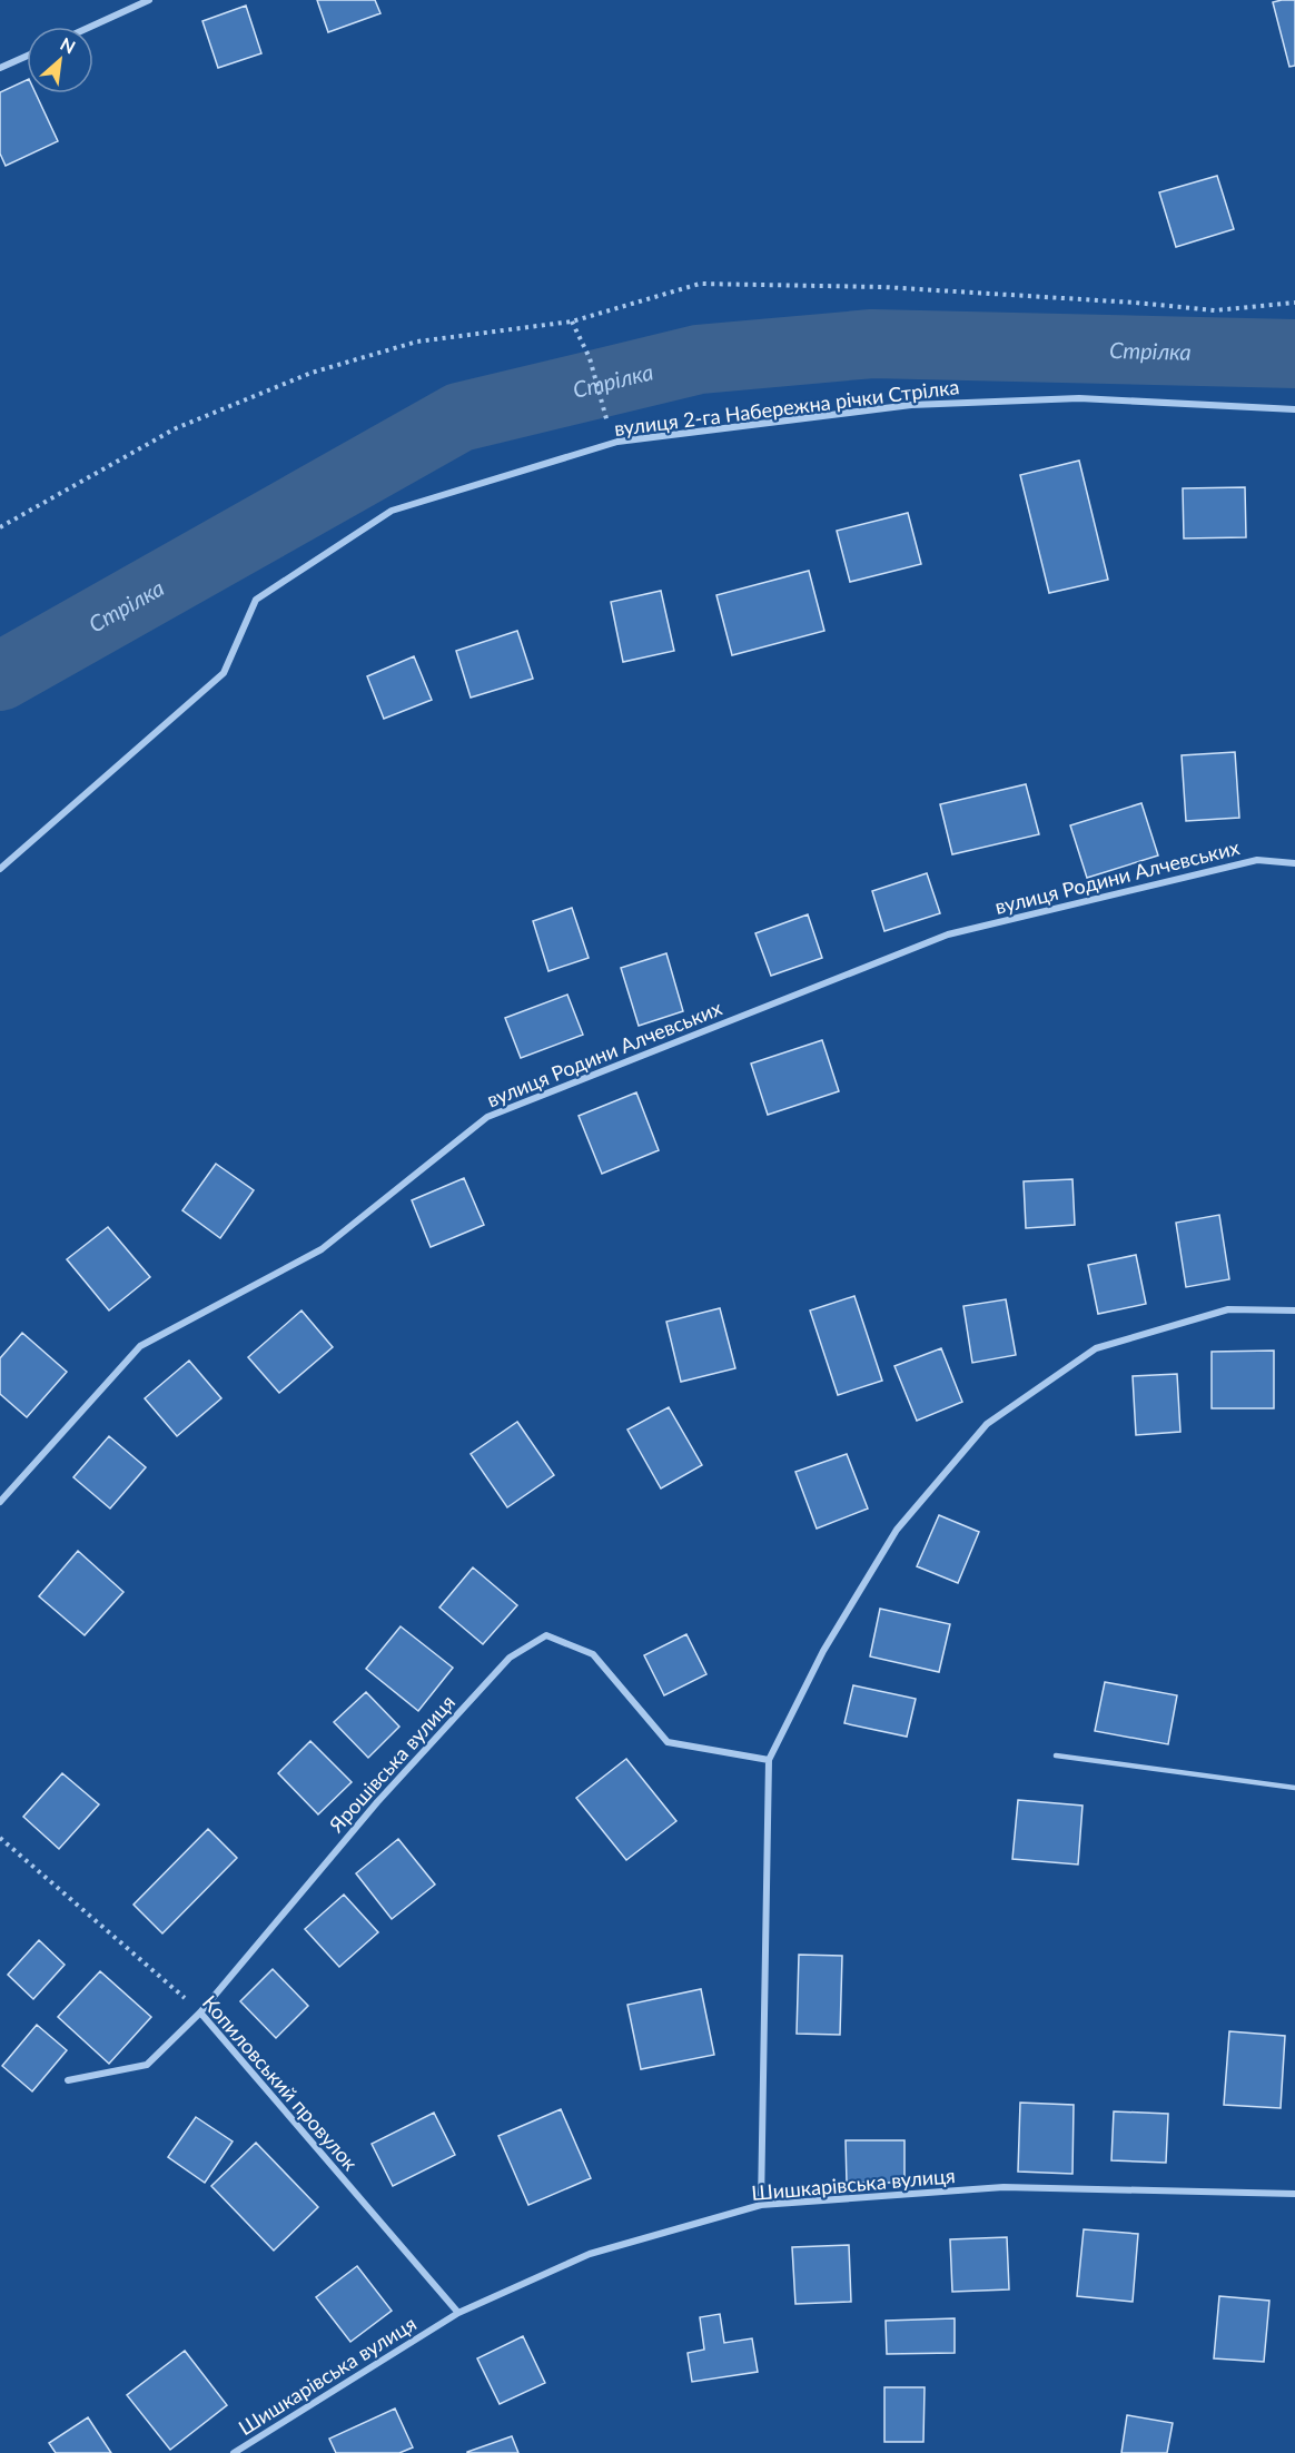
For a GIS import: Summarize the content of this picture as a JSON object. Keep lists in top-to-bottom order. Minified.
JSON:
{"streets":{"street":["вулиця 2-га Набережна річки Стрілка","вулиця Родини Алчевських","Ярошівська вулиця","Копиловський провулок","Шишкарівська вулиця"]},"crossings":[["Ярошівська вулиця","Копиловський провулок"],["Копиловський провулок","Шишкарівська вулиця"]],"water":["Стрілка"],"north":"top right"}
